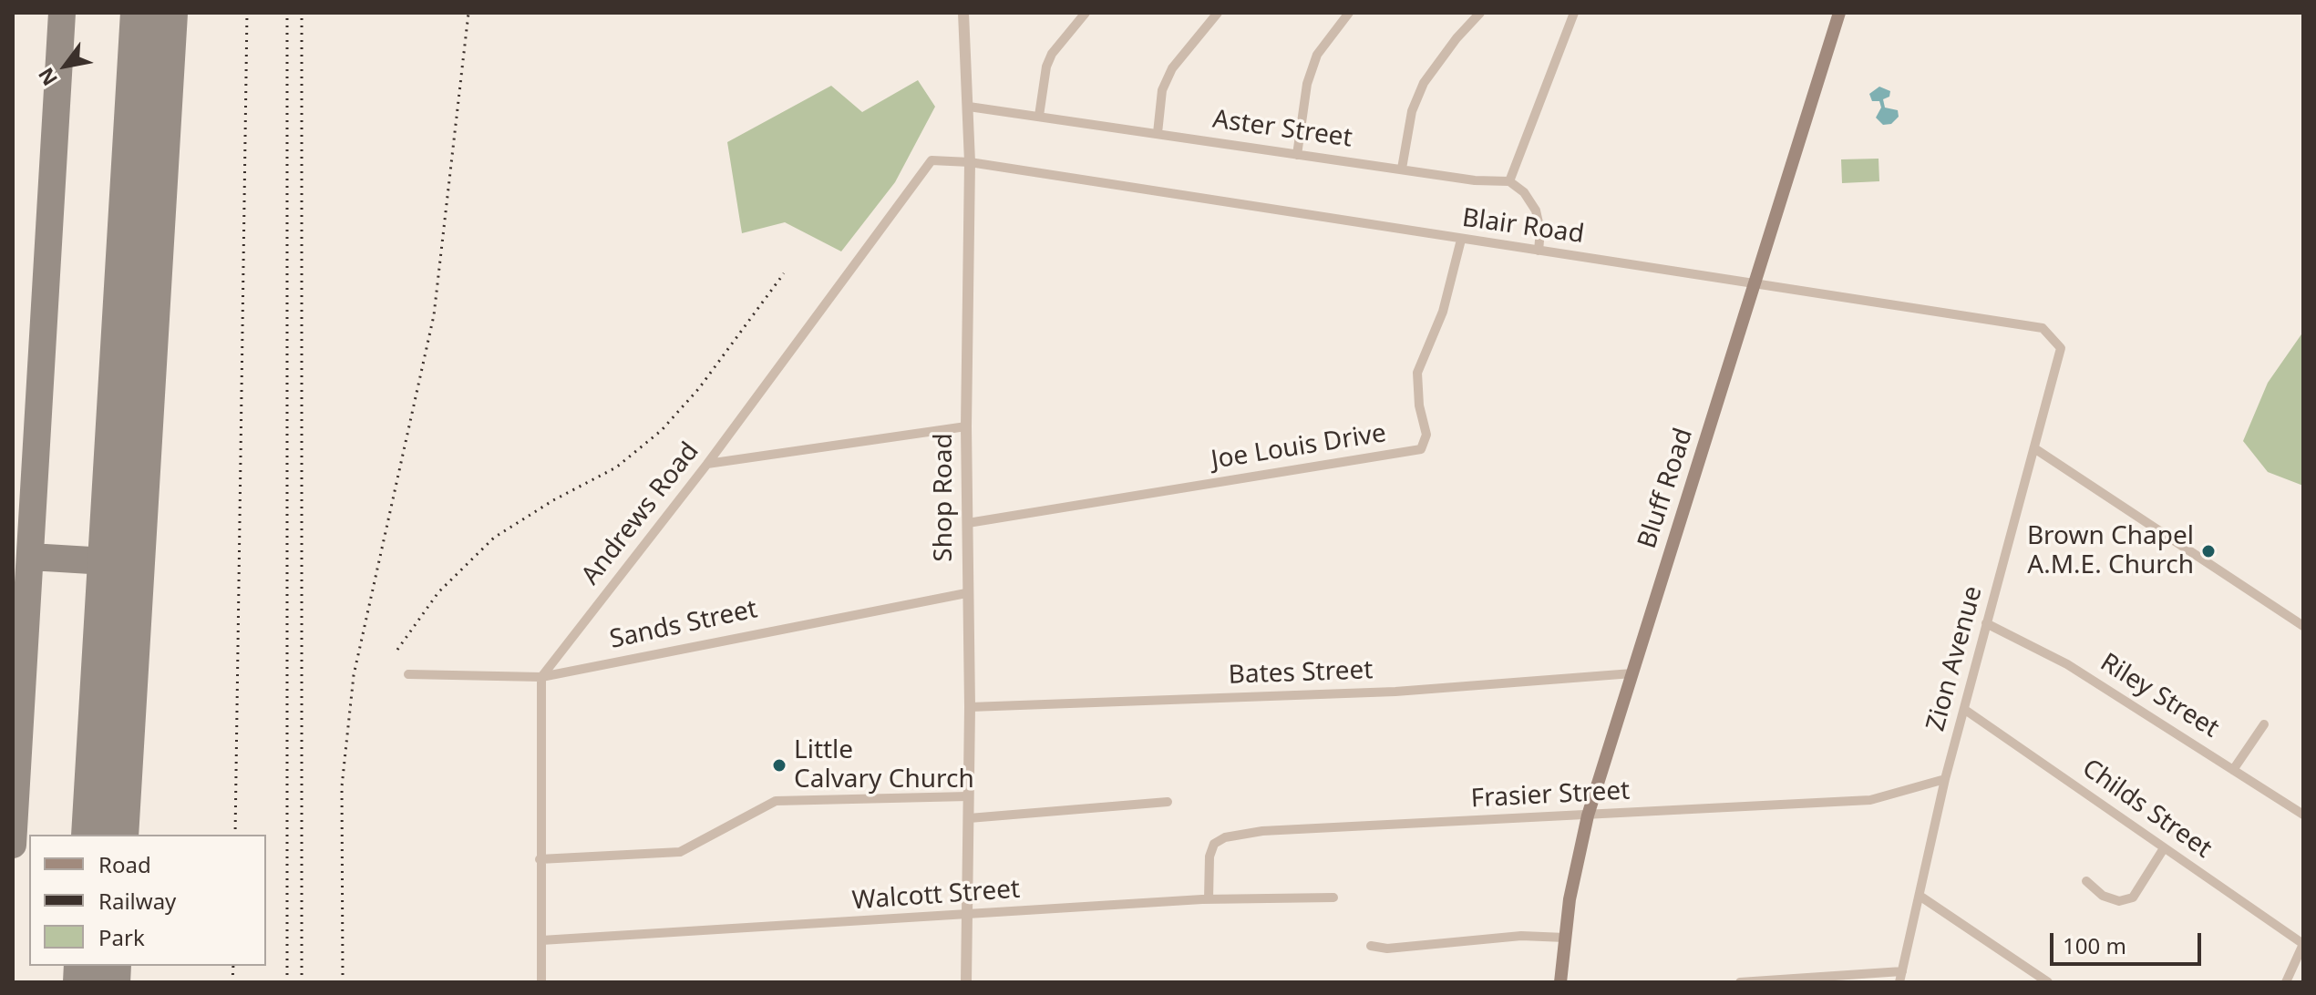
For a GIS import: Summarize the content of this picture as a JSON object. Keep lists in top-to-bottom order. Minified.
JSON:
{"streets":{"main road":["Bluff Road"],"street":["Aster Street","Blair Road","Joe Louis Drive","Shop Road","Andrews Road","Sands Street","Zion Avenue","Bates Street","Riley Street","Frasier Street","Childs Street","Walcott Street"]},"crossings":[["Aster Street","Shop Road"],["Blair Road","Joe Louis Drive"],["Blair Road","Bluff Road"],["Blair Road","Shop Road"],["Blair Road","Andrews Road"],["Blair Road","Zion Avenue"],["Joe Louis Drive","Shop Road"],["Bluff Road","Bates Street"],["Bluff Road","Frasier Street"],["Shop Road","Andrews Road"],["Shop Road","Sands Street"],["Shop Road","Bates Street"],["Shop Road","Walcott Street"],["Andrews Road","Sands Street"],["Zion Avenue","Riley Street"],["Zion Avenue","Frasier Street"],["Zion Avenue","Childs Street"],["Frasier Street","Walcott Street"]],"places":["Brown Chapel A.M.E. Church","Little Calvary Church"],"legend":["Road","Railway","Park"],"scale_bar":"100 m","north":"bottom left"}
